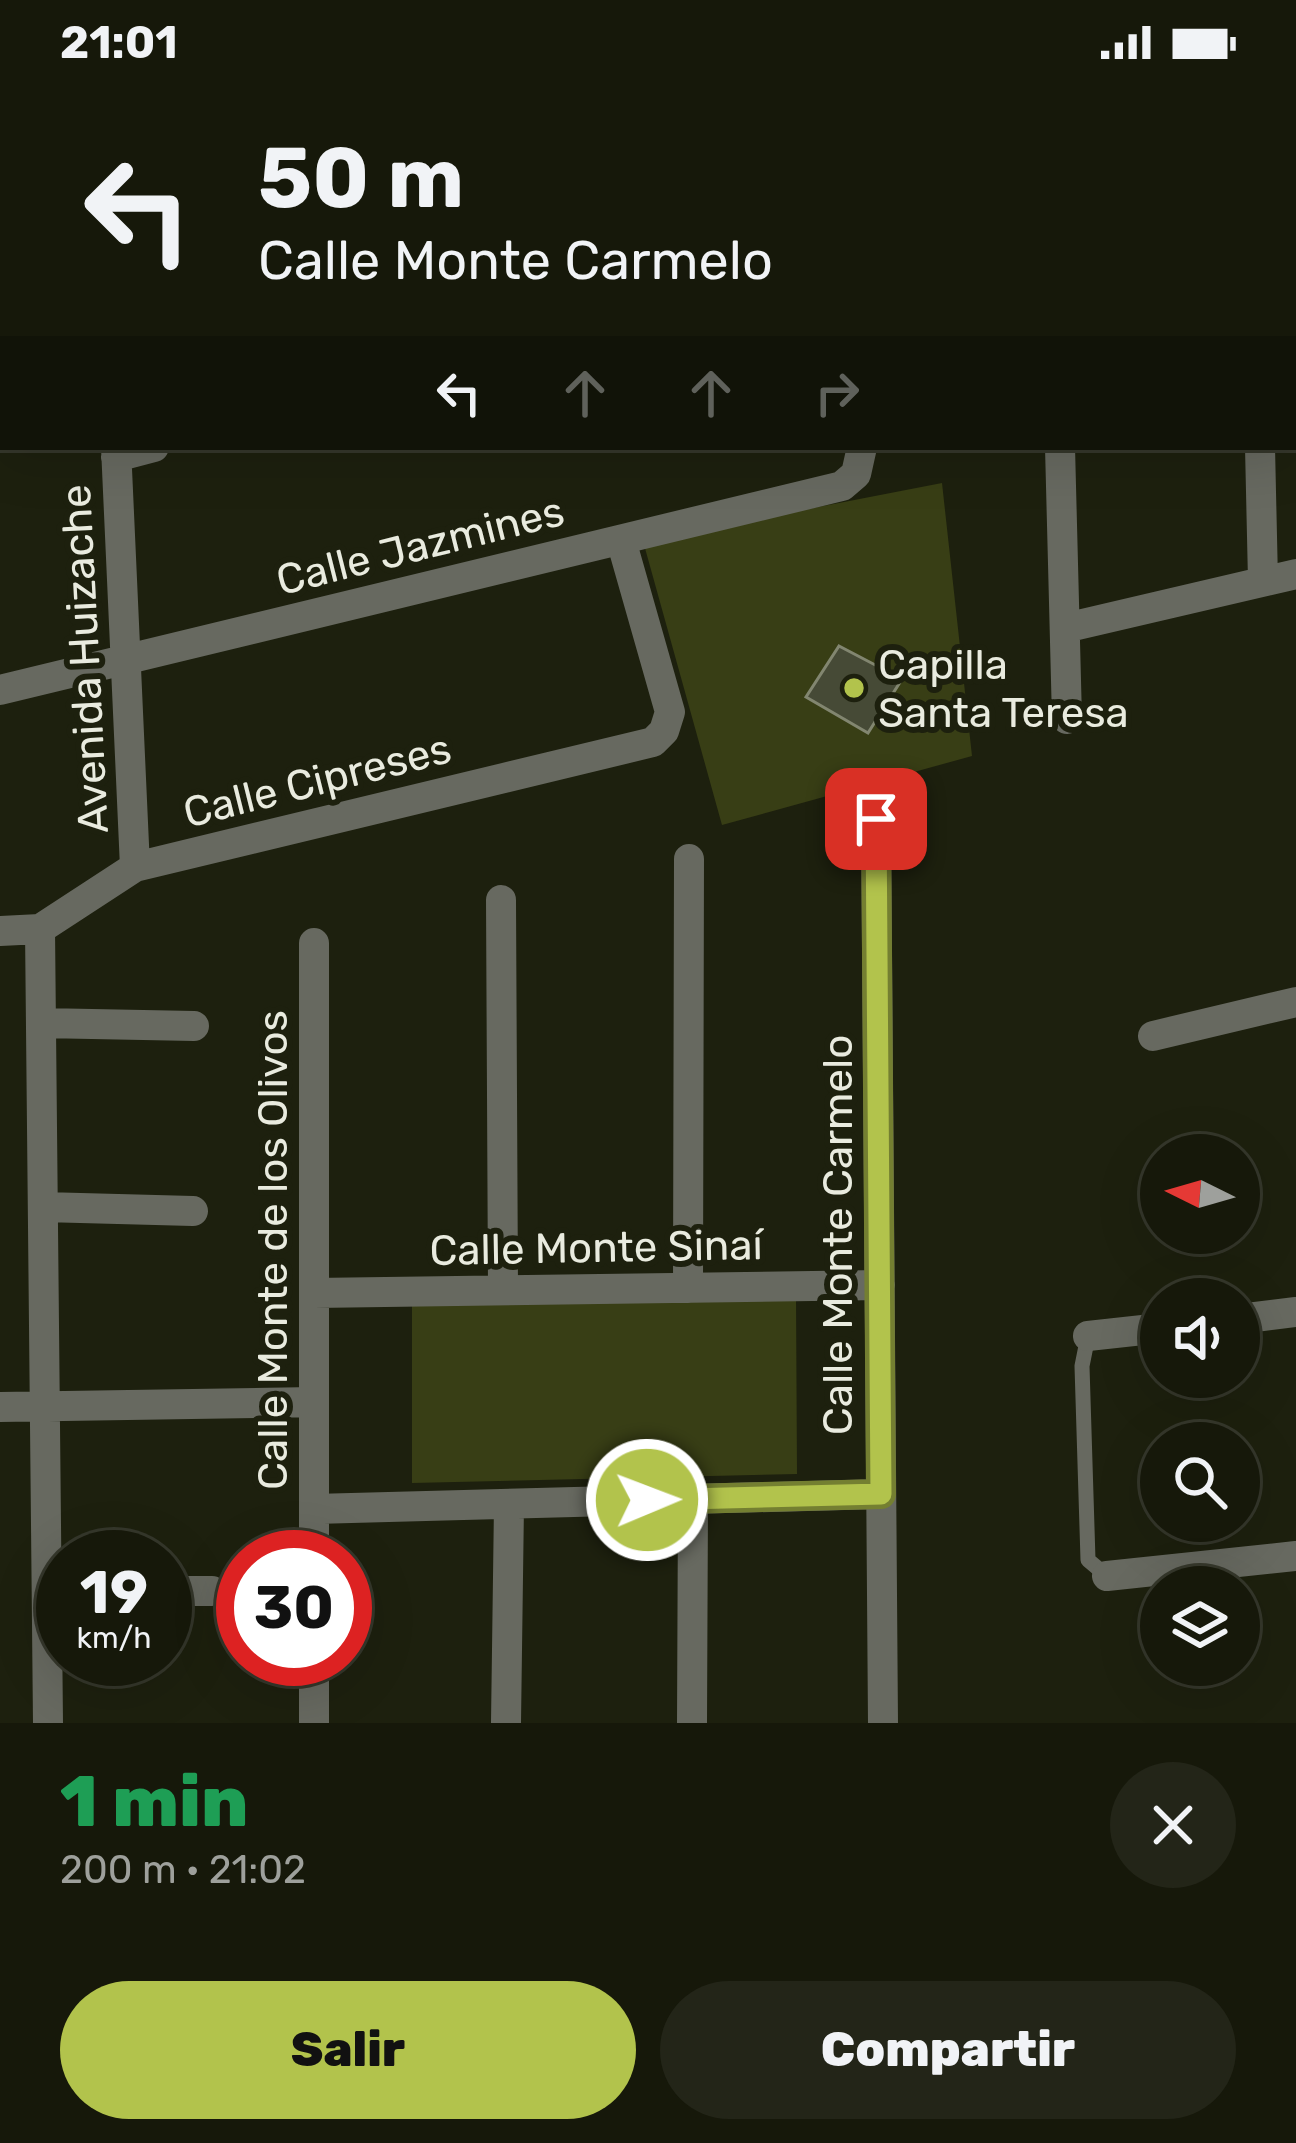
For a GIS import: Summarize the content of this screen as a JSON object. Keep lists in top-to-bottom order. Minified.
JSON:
{"streets":{"street":["Calle Jazmines","Avenida Huizache","Calle Cipreses","Calle Monte Carmelo","Calle Monte Sinaí","Calle Monte de los Olivos"]},"crossings":[["Calle Jazmines","Avenida Huizache"],["Calle Jazmines","Calle Cipreses"],["Avenida Huizache","Calle Cipreses"],["Calle Monte Carmelo","Calle Monte Sinaí"],["Calle Monte Sinaí","Calle Monte de los Olivos"]],"places":["Capilla Santa Teresa"],"north":"left","page":{"status":"21:01","turn":["50 m","Calle Monte Carmelo"],"speed":"19 km/h","limit":"30","heading":["1 min","200 m · 21:02"],"buttons":["Salir","Compartir"]}}
